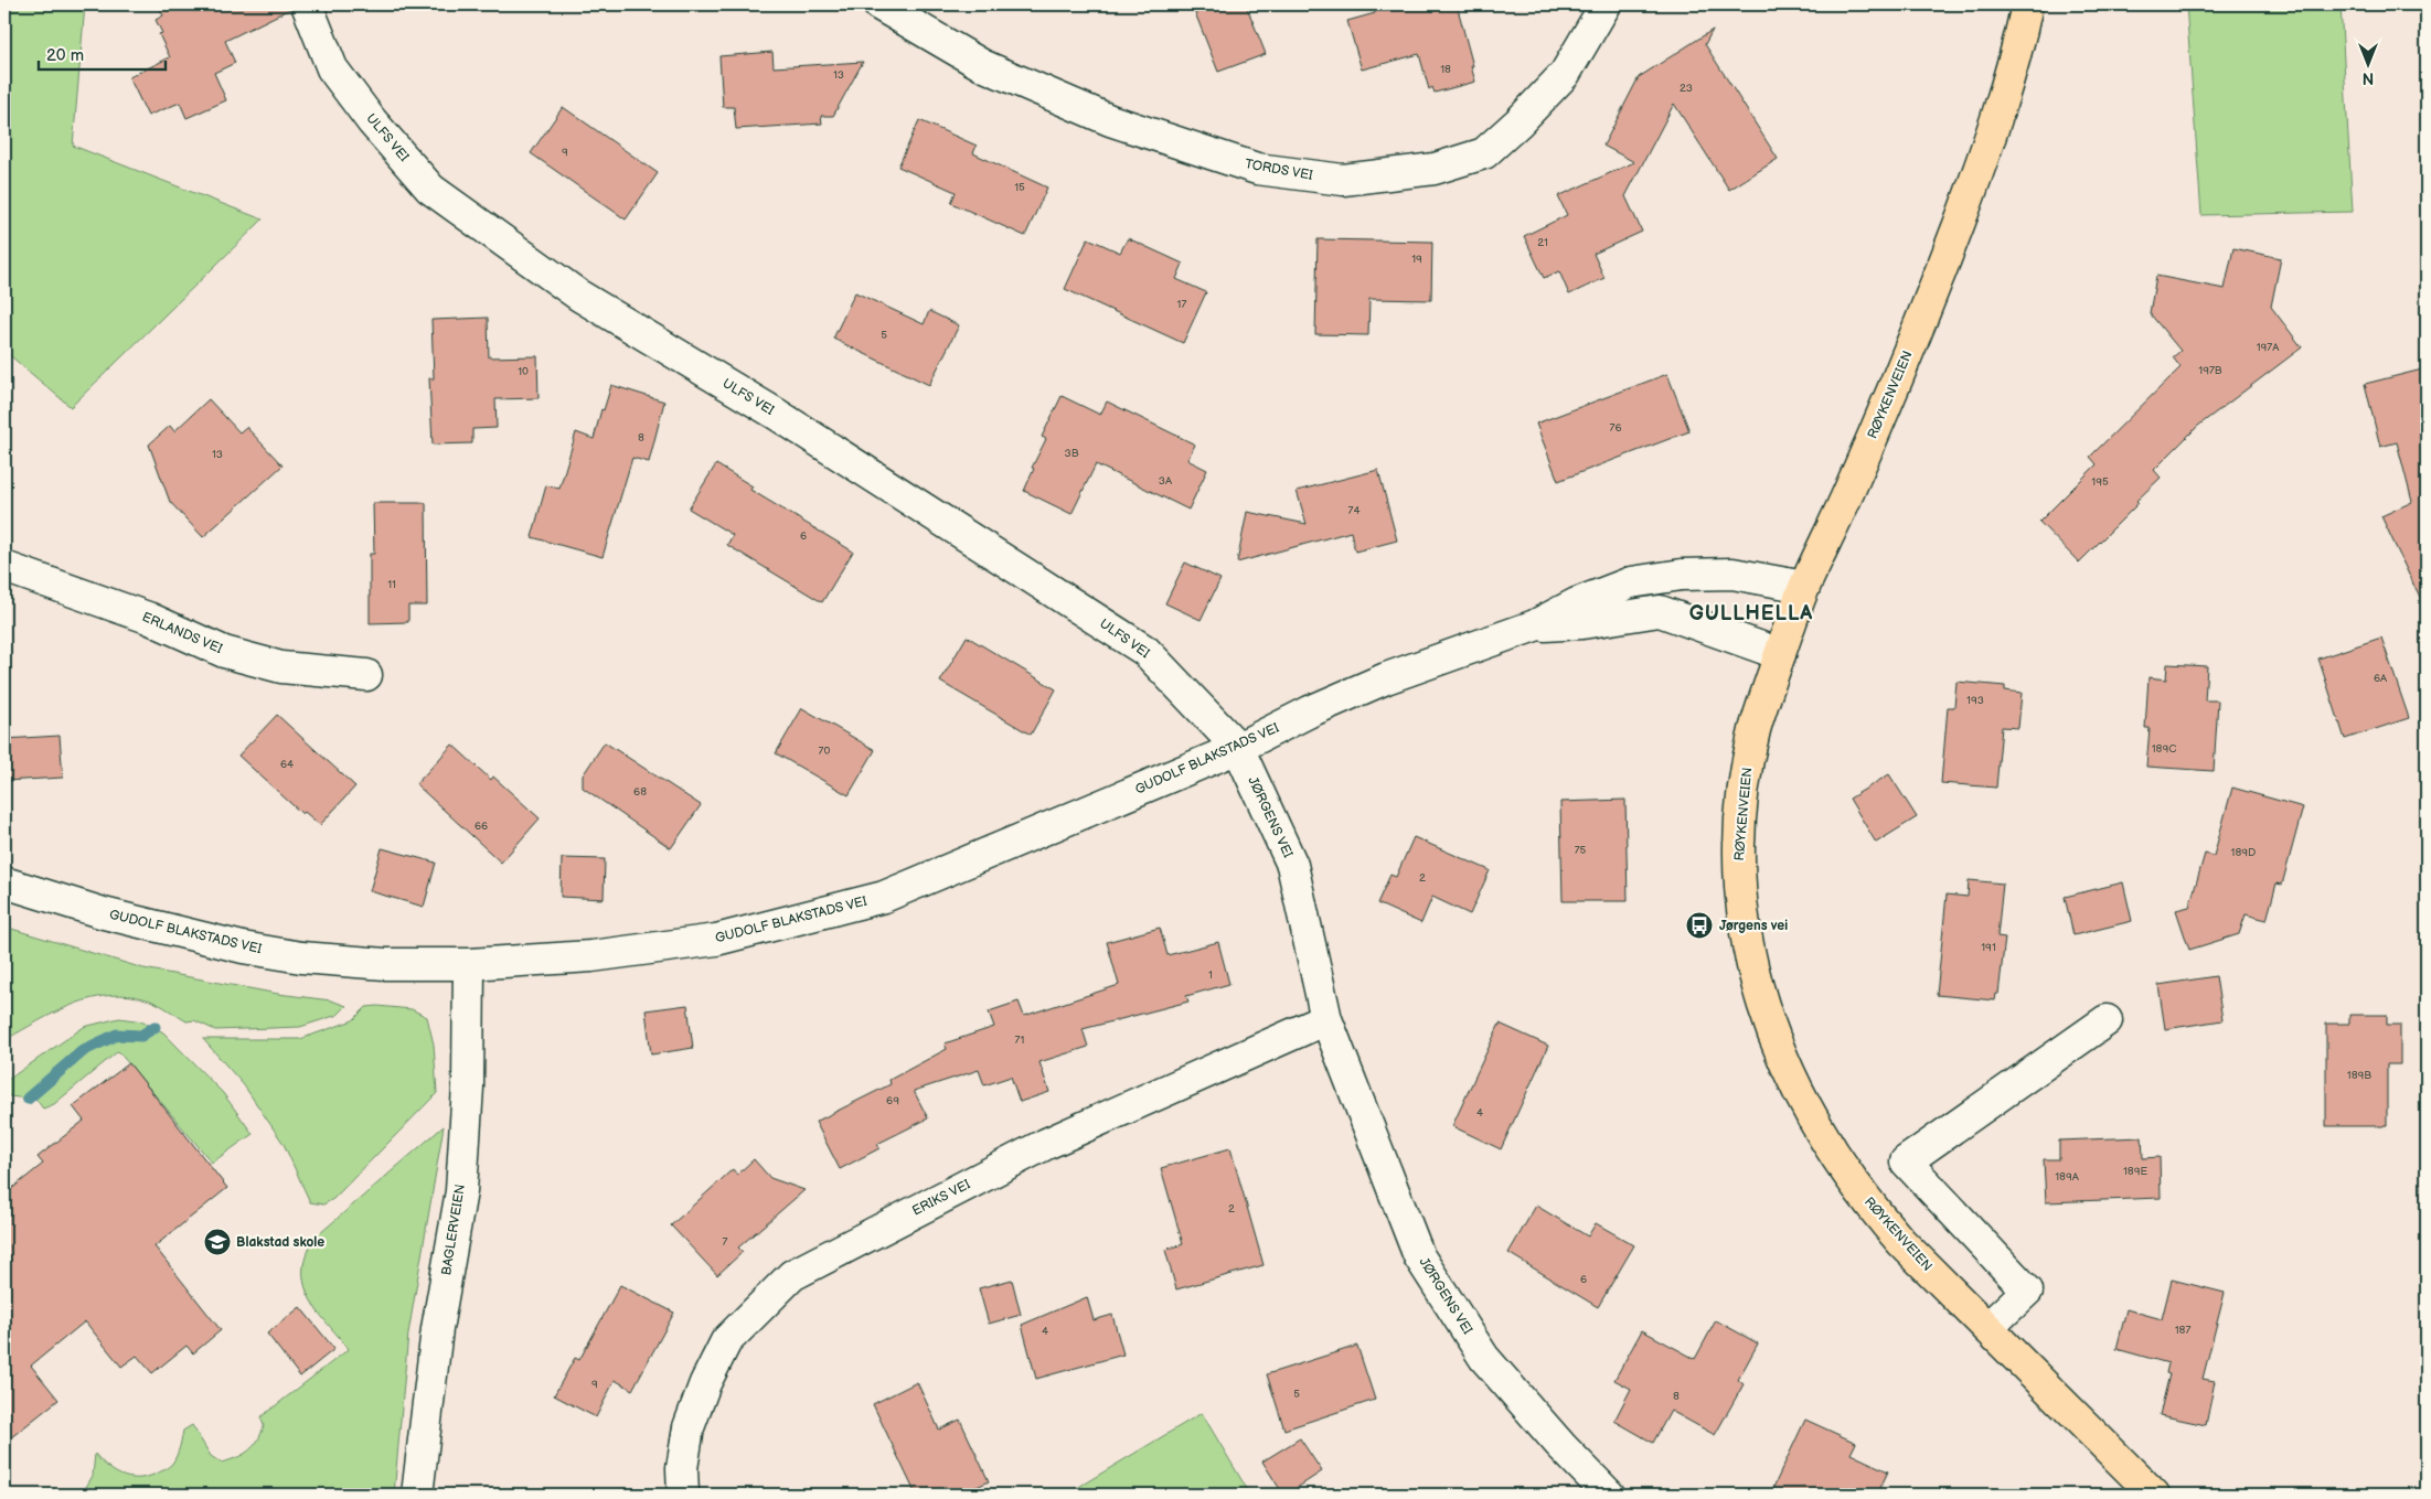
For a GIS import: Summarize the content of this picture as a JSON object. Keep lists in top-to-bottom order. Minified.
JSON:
{"streets":{"main road":["RØYKENVEIEN"],"street":["ULFS VEI","TORDS VEI","ERLANDS VEI","GUDOLF BLAKSTADS VEI","JØRGENS VEI","ERIKS VEI","BAGLERVEIEN"]},"crossings":[["ULFS VEI","GUDOLF BLAKSTADS VEI"],["ULFS VEI","JØRGENS VEI"],["RØYKENVEIEN","GUDOLF BLAKSTADS VEI"],["GUDOLF BLAKSTADS VEI","JØRGENS VEI"],["GUDOLF BLAKSTADS VEI","BAGLERVEIEN"],["JØRGENS VEI","ERIKS VEI"]],"districts":["GULLHELLA"],"places":{"bus stop":["Jørgens vei"],"school or university":["Blakstad skole"]},"house_numbers":["18","13","23","9","15","21","19","17","5","197A","197B","10","76","8","3B","13","3A","195","74","6","11","6A","193","189C","70","64","68","66","75","189D","2","191","1","71","189B","69","4","189E","189A","2","7","6","187","4","9","5","8"],"scale_bar":"20 m","north":"bottom"}
